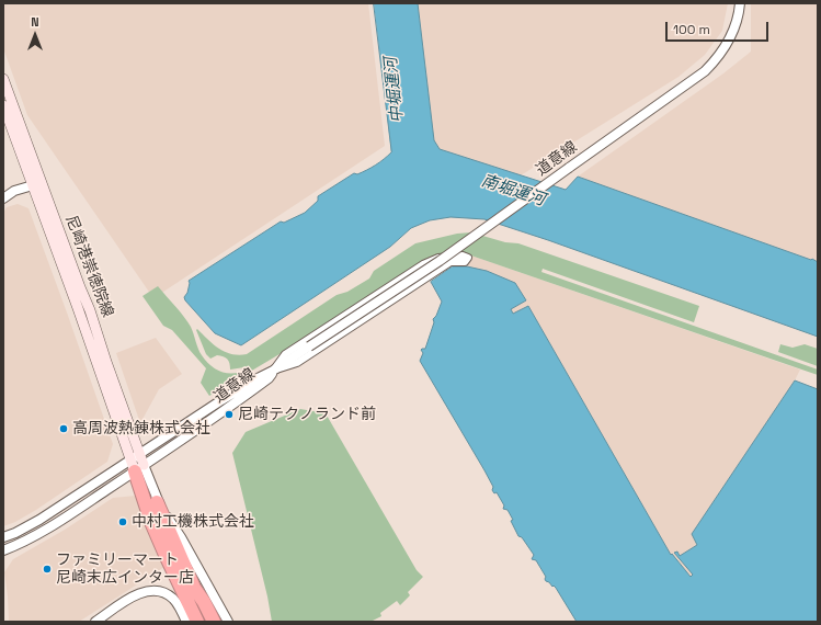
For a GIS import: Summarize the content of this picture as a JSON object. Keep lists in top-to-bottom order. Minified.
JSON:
{"streets":{"main road":["尼崎港崇徳院線"],"street":["道意線"]},"crossings":[["道意線","尼崎港崇徳院線"]],"water":["中堀運河","南堀運河"],"places":["尼崎テクノランド前","高周波熱錬株式会社","中村工機株式会社","ファミリーマート 尼崎末広インター店"],"scale_bar":"100 m","north":"top"}
